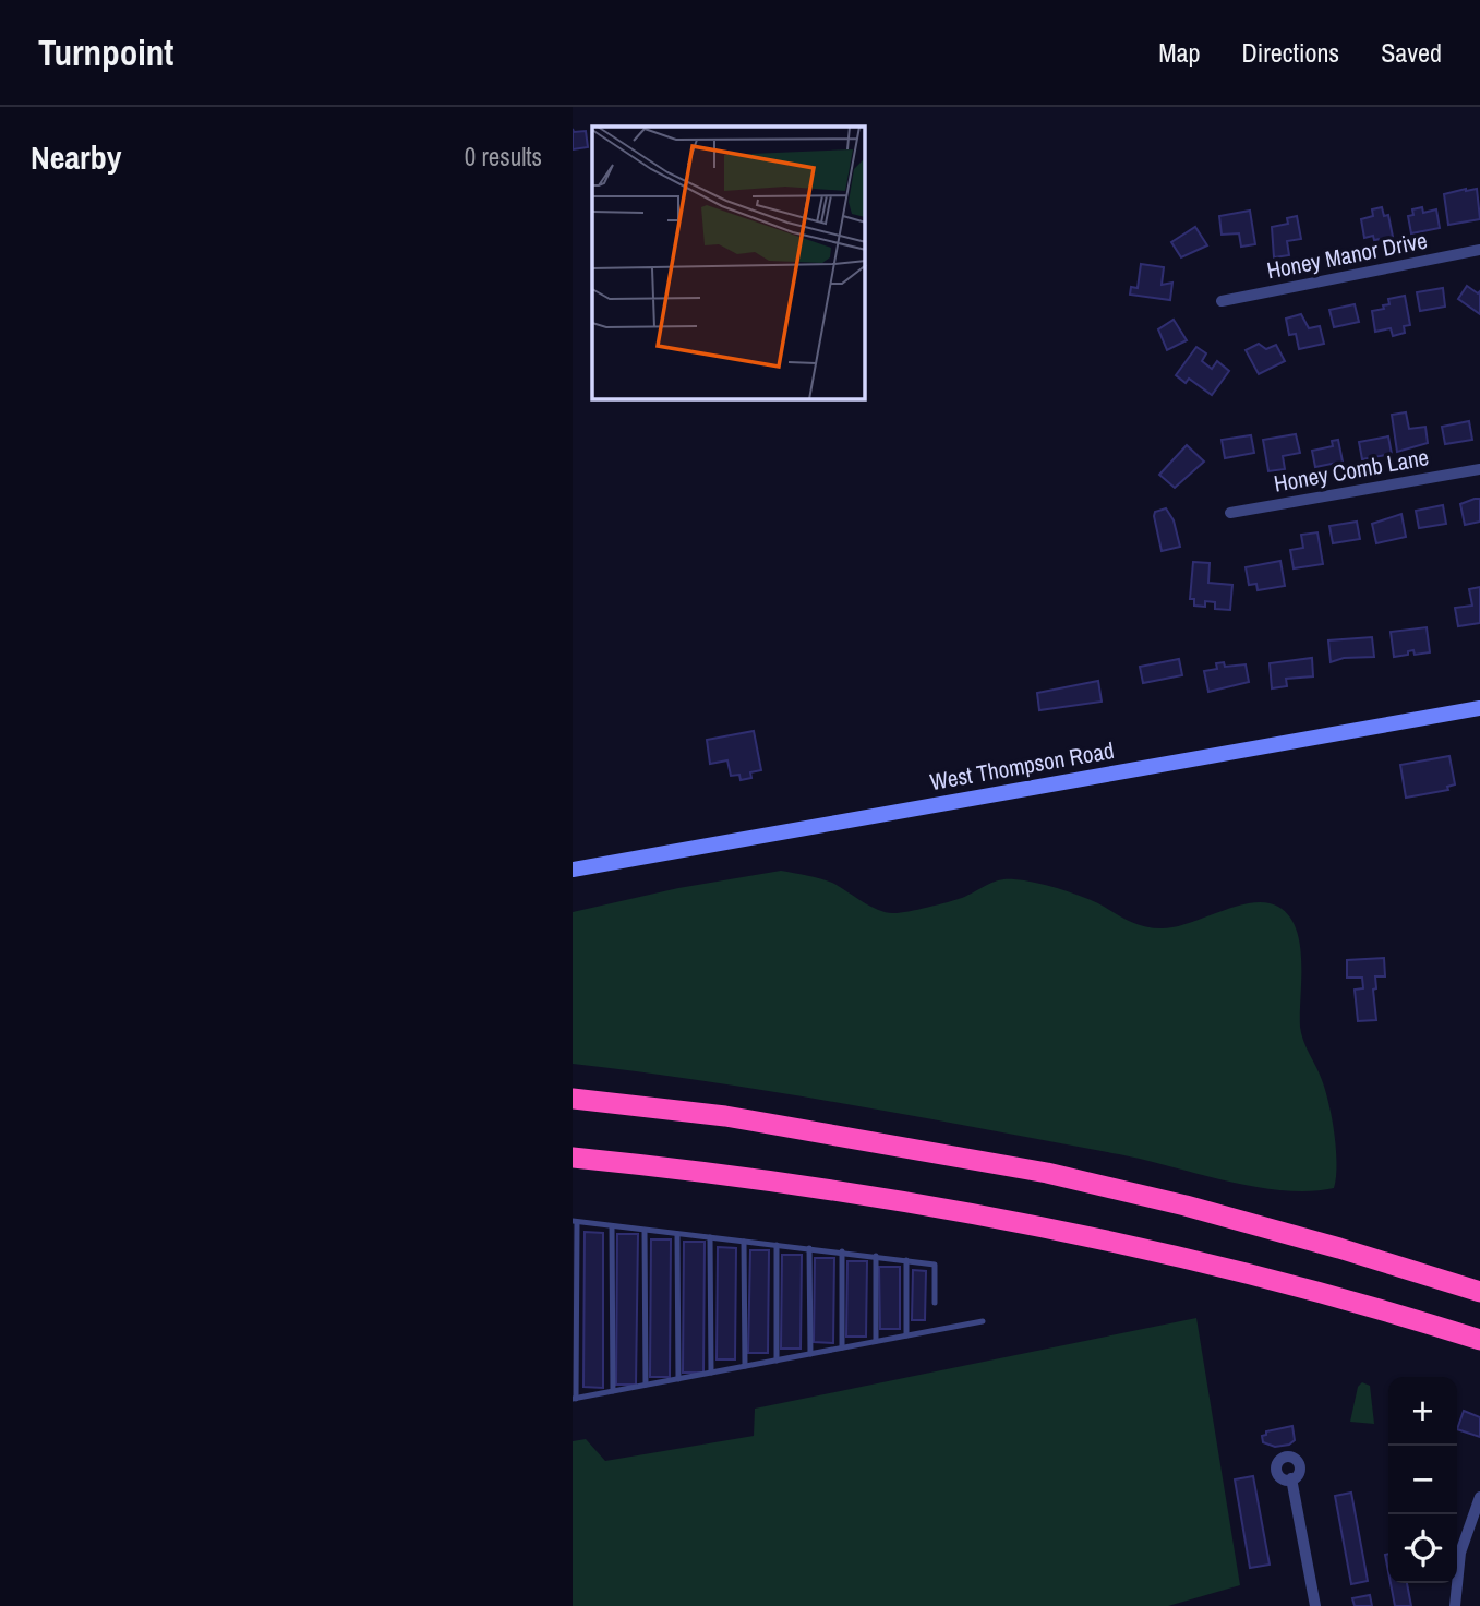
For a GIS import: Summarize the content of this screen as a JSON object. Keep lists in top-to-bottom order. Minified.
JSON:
{"streets":{"main road":["West Thompson Road"],"street":["Honey Manor Drive","Honey Comb Lane"]},"page":{"header":"Turnpoint","nav":["Map","Directions","Saved"],"heading":["Nearby","0 results"],"map_buttons":["+","−"]}}
